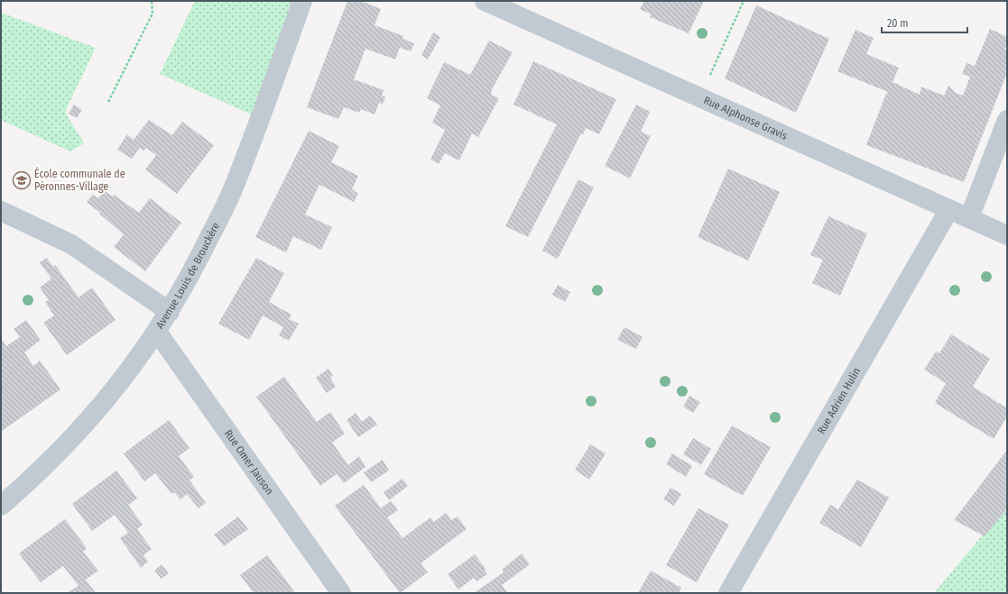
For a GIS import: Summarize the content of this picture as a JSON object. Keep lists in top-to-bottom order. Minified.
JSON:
{"streets":{"street":["Rue Alphonse Gravis","Avenue Louis de Brouckère","Rue Adrien Hulin","Rue Omer Jauson"]},"crossings":[["Rue Alphonse Gravis","Rue Adrien Hulin"],["Avenue Louis de Brouckère","Rue Omer Jauson"]],"places":{"school or university":["École communale de Péronnes-Village"]},"scale_bar":"20 m"}
